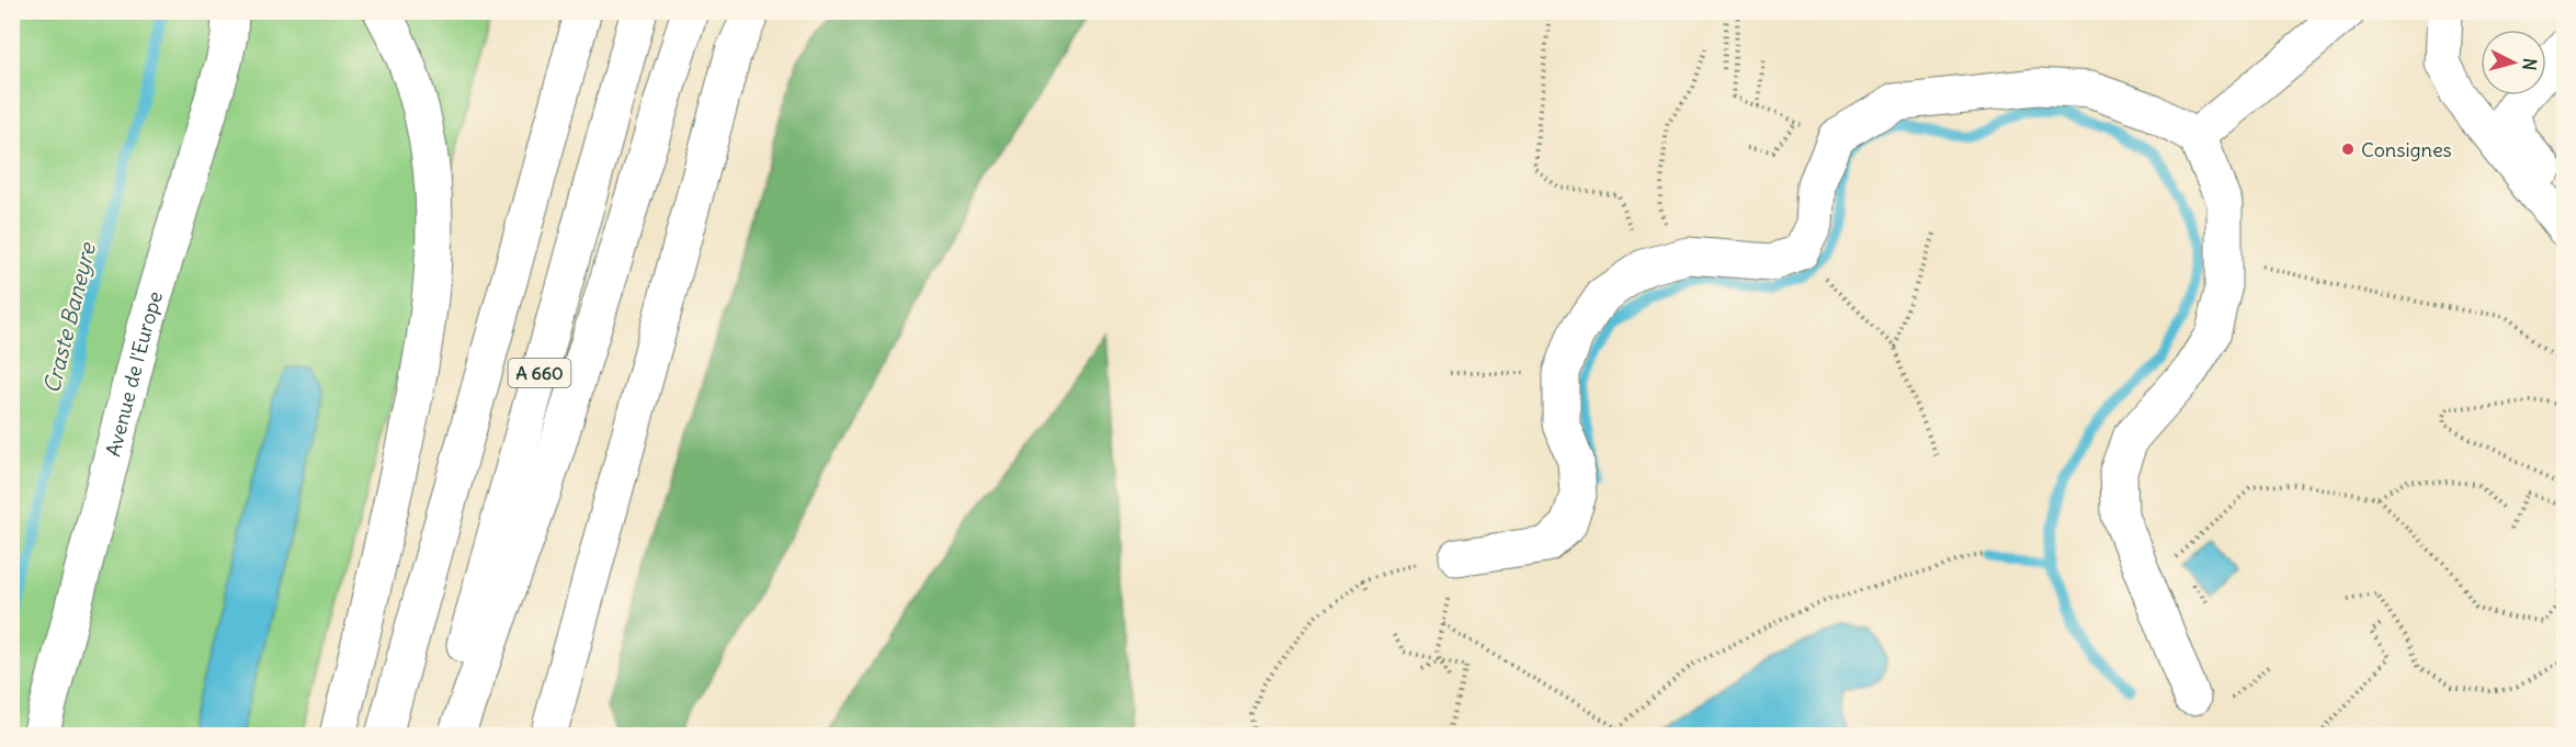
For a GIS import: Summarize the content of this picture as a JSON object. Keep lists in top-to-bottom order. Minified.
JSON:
{"streets":{"main road":["Avenue de l'Europe","A 660"]},"water":["Craste Baneyre"],"places":["Consignes"],"north":"right"}
